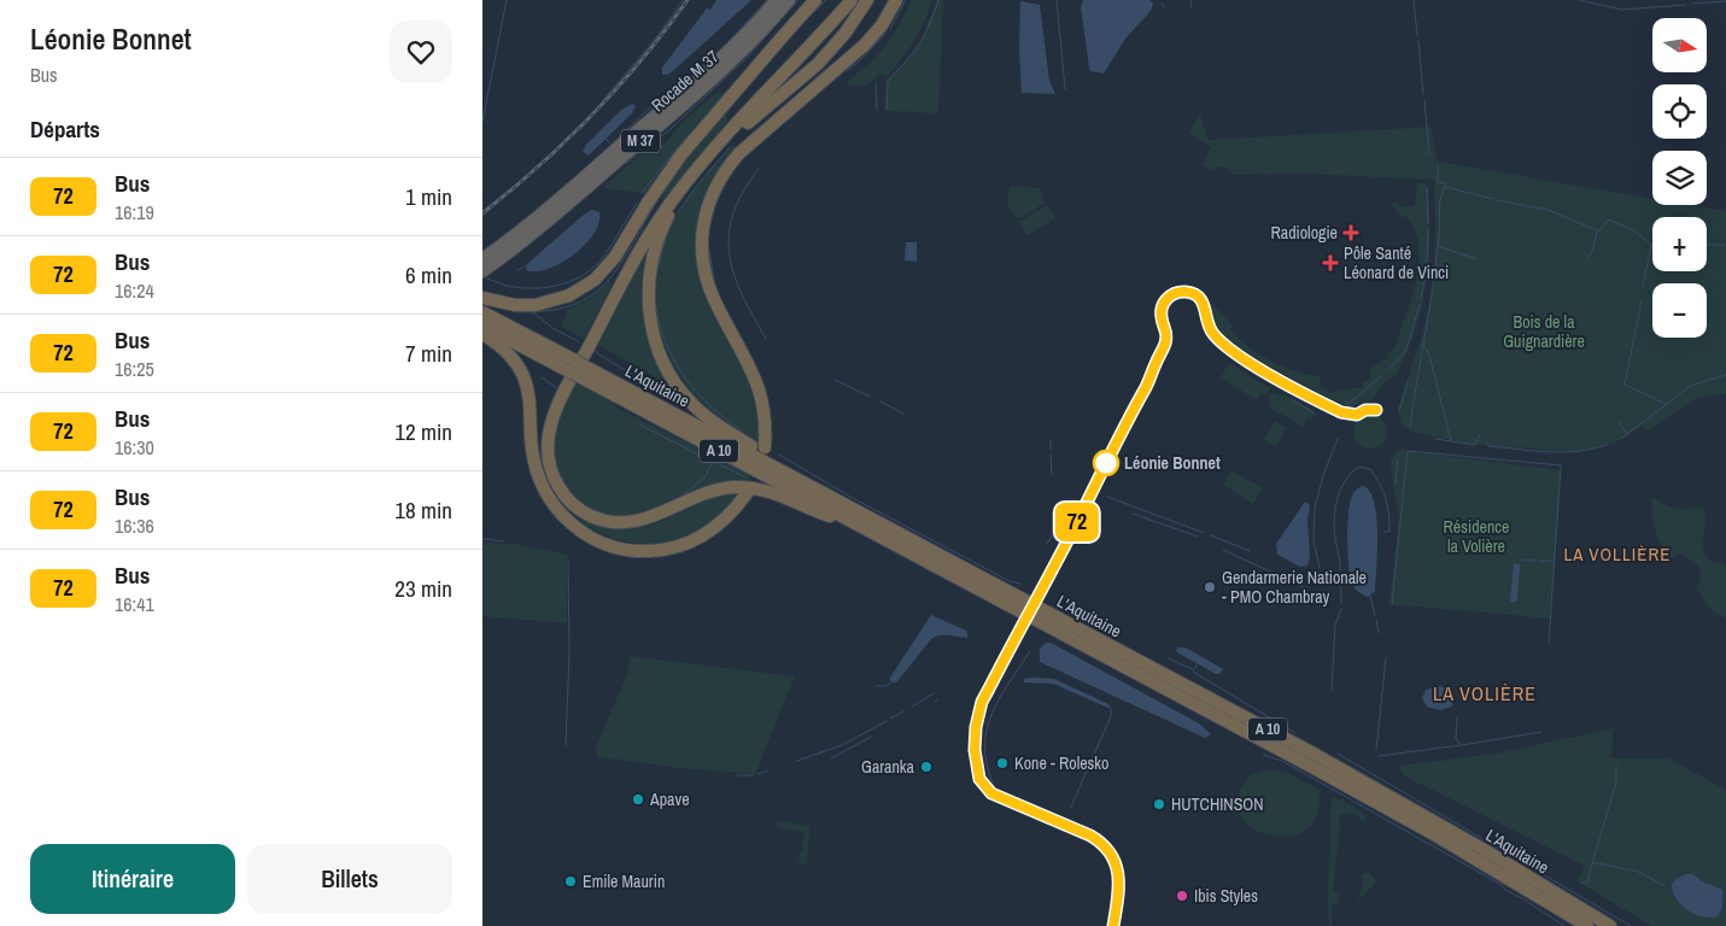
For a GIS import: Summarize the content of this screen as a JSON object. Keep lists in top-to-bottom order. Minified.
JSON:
{"streets":{"highway":["Rocade M 37","M 37","L'Aquitaine","A 10"]},"districts":["LA VOLLIÈRE","LA VOLIÈRE"],"parks":["Bois de la Guignardière","Résidence la Volière"],"places":{"health":["Radiologie","Pôle Santé Léonard de Vinci"],"other":["Léonie Bonnet","Gendarmerie Nationale - PMO Chambray","Kone - Rolesko","Garanka","Apave","HUTCHINSON","Emile Maurin","Ibis Styles"]},"lines":["bus line 72"],"north":"right","page":{"heading":[["Léonie Bonnet","Bus"],"Départs"],"on_map":"72","map_buttons":["+","−"],"list":[{"mark":"72","name":"Bus","note":"16:19","value":"1 min"},{"mark":"72","name":"Bus","note":"16:24","value":"6 min"},{"mark":"72","name":"Bus","note":"16:25","value":"7 min"},{"mark":"72","name":"Bus","note":"16:30","value":"12 min"},{"mark":"72","name":"Bus","note":"16:36","value":"18 min"},{"mark":"72","name":"Bus","note":"16:41","value":"23 min"}],"buttons":["Itinéraire","Billets"]}}
